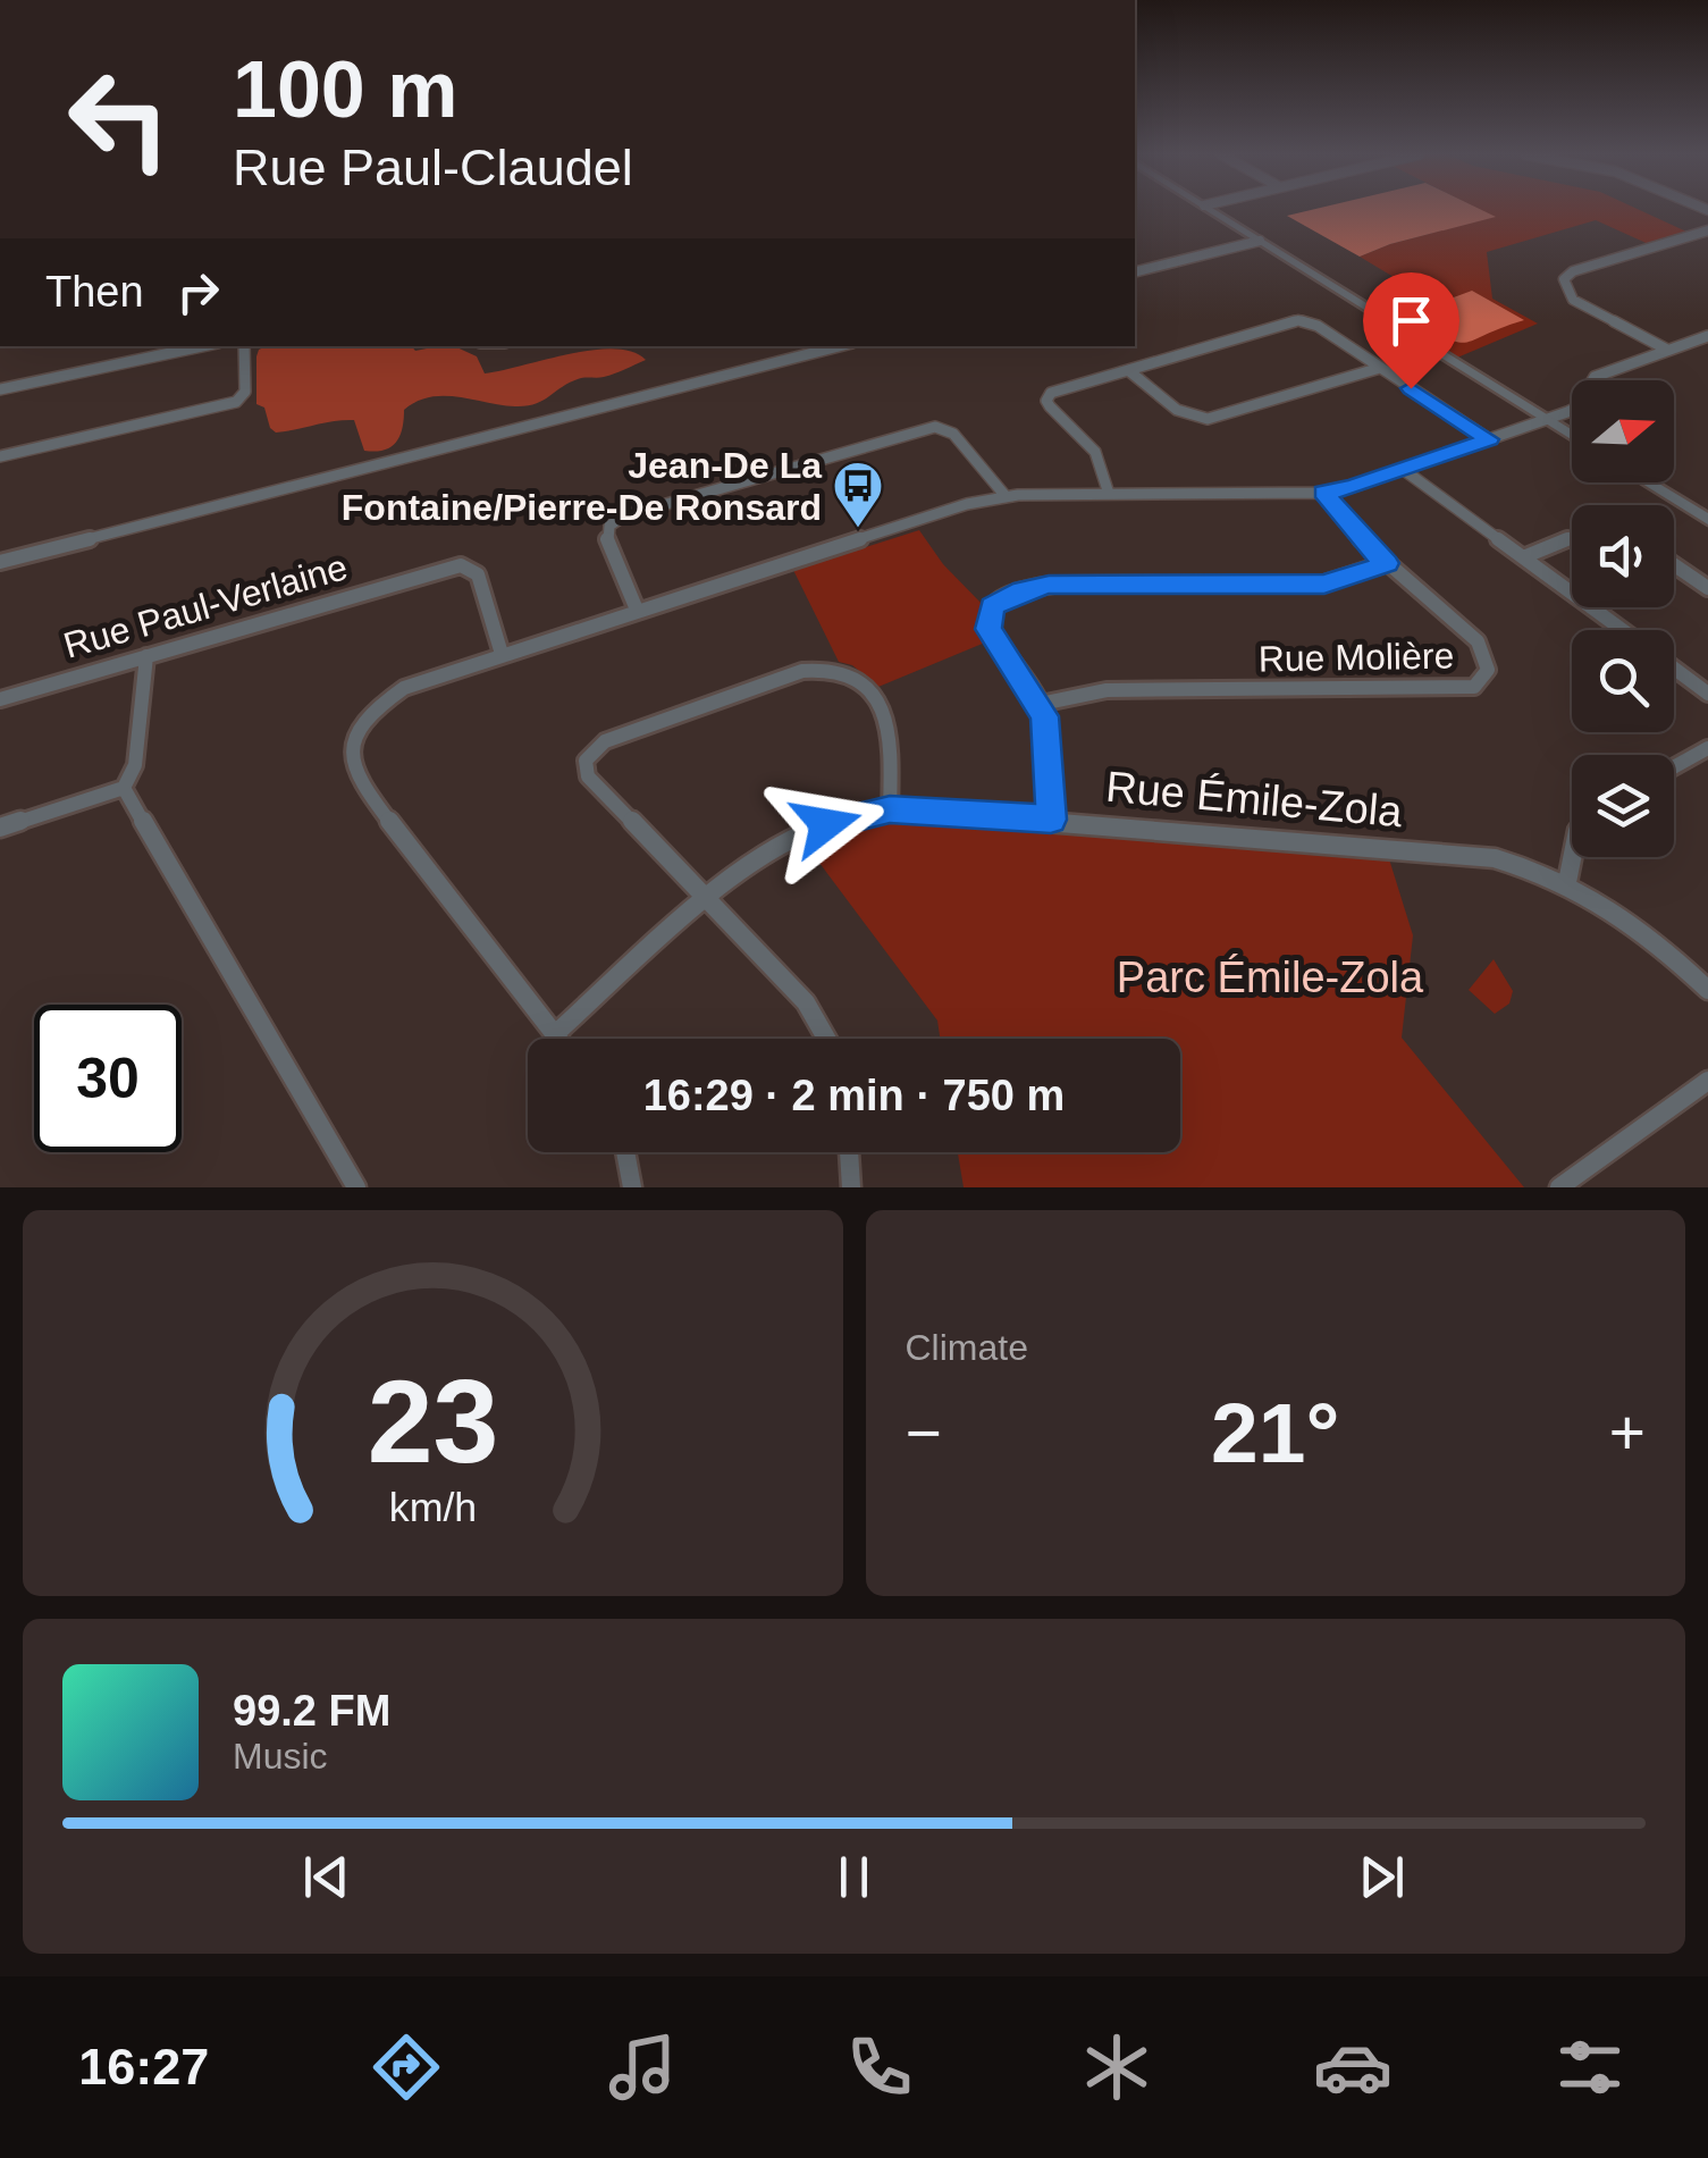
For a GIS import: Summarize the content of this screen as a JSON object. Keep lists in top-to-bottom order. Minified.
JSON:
{"streets":{"street":["Rue Paul-Verlaine","Rue Molière","Rue Émile-Zola"]},"parks":["Parc Émile-Zola"],"places":{"bus stop":["Jean-De La Fontaine/Pierre-De Ronsard"]},"north":"right","page":{"turn":["100 m","Rue Paul-Claudel"],"then":"Then","limit":"30","trip":"16:29 · 2 min · 750 m","tile":"Climate","heat":["−","21°","+"],"song":["99.2 FM","Music"],"tabs":"16:27","gauge":["23","km/h"]}}
